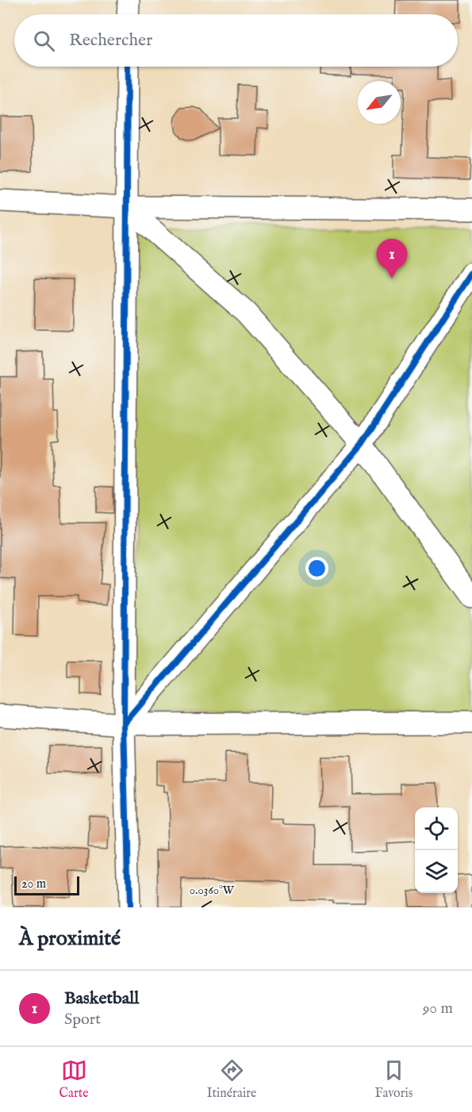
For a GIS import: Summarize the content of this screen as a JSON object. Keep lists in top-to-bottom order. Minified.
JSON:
{"scale_bar":"20 m","north":"bottom left","page":{"search":"Rechercher","pins":"1","scale":"20 m","heading":"À proximité","list":[{"mark":"1","name":"Basketball","note":"Sport","value":"90 m"}],"nav":["Carte","Itinéraire","Favoris"]},"coordinates":["0.0360°W"]}
